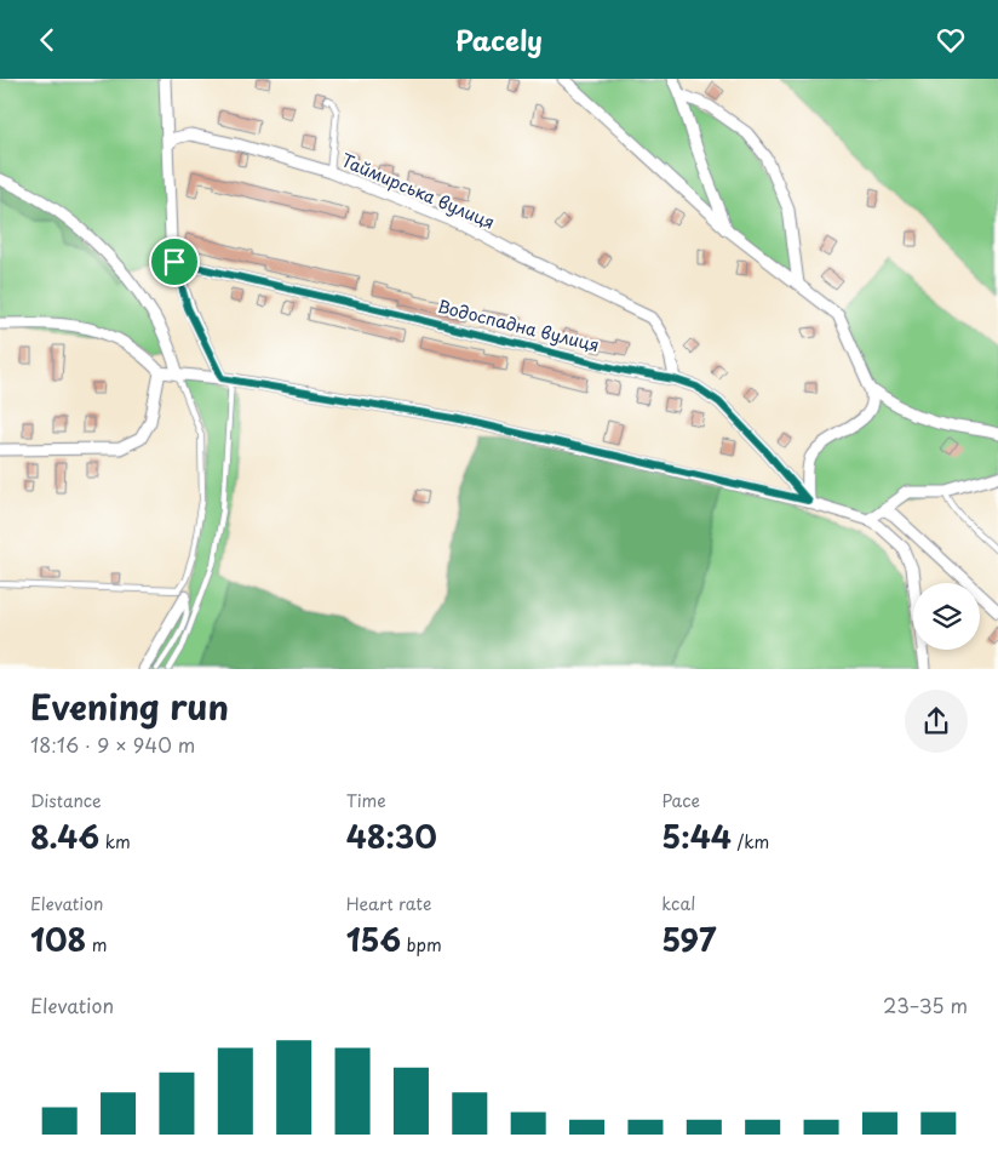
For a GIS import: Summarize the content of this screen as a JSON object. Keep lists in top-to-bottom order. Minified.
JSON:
{"streets":{"street":["Таймирська вулиця","Водоспадна вулиця"]},"crossings":[["Таймирська вулиця","Водоспадна вулиця"]],"page":{"header":"Pacely","heading":["Evening run","18:16 · 9 × 940 m"],"stats":[["Distance","8.46 km"],["Time","48:30"],["Pace","5:44 /km"],["Elevation","108 m"],["Heart rate","156 bpm"],["kcal","597"]],"chart":["Elevation","23–35 m"]}}
